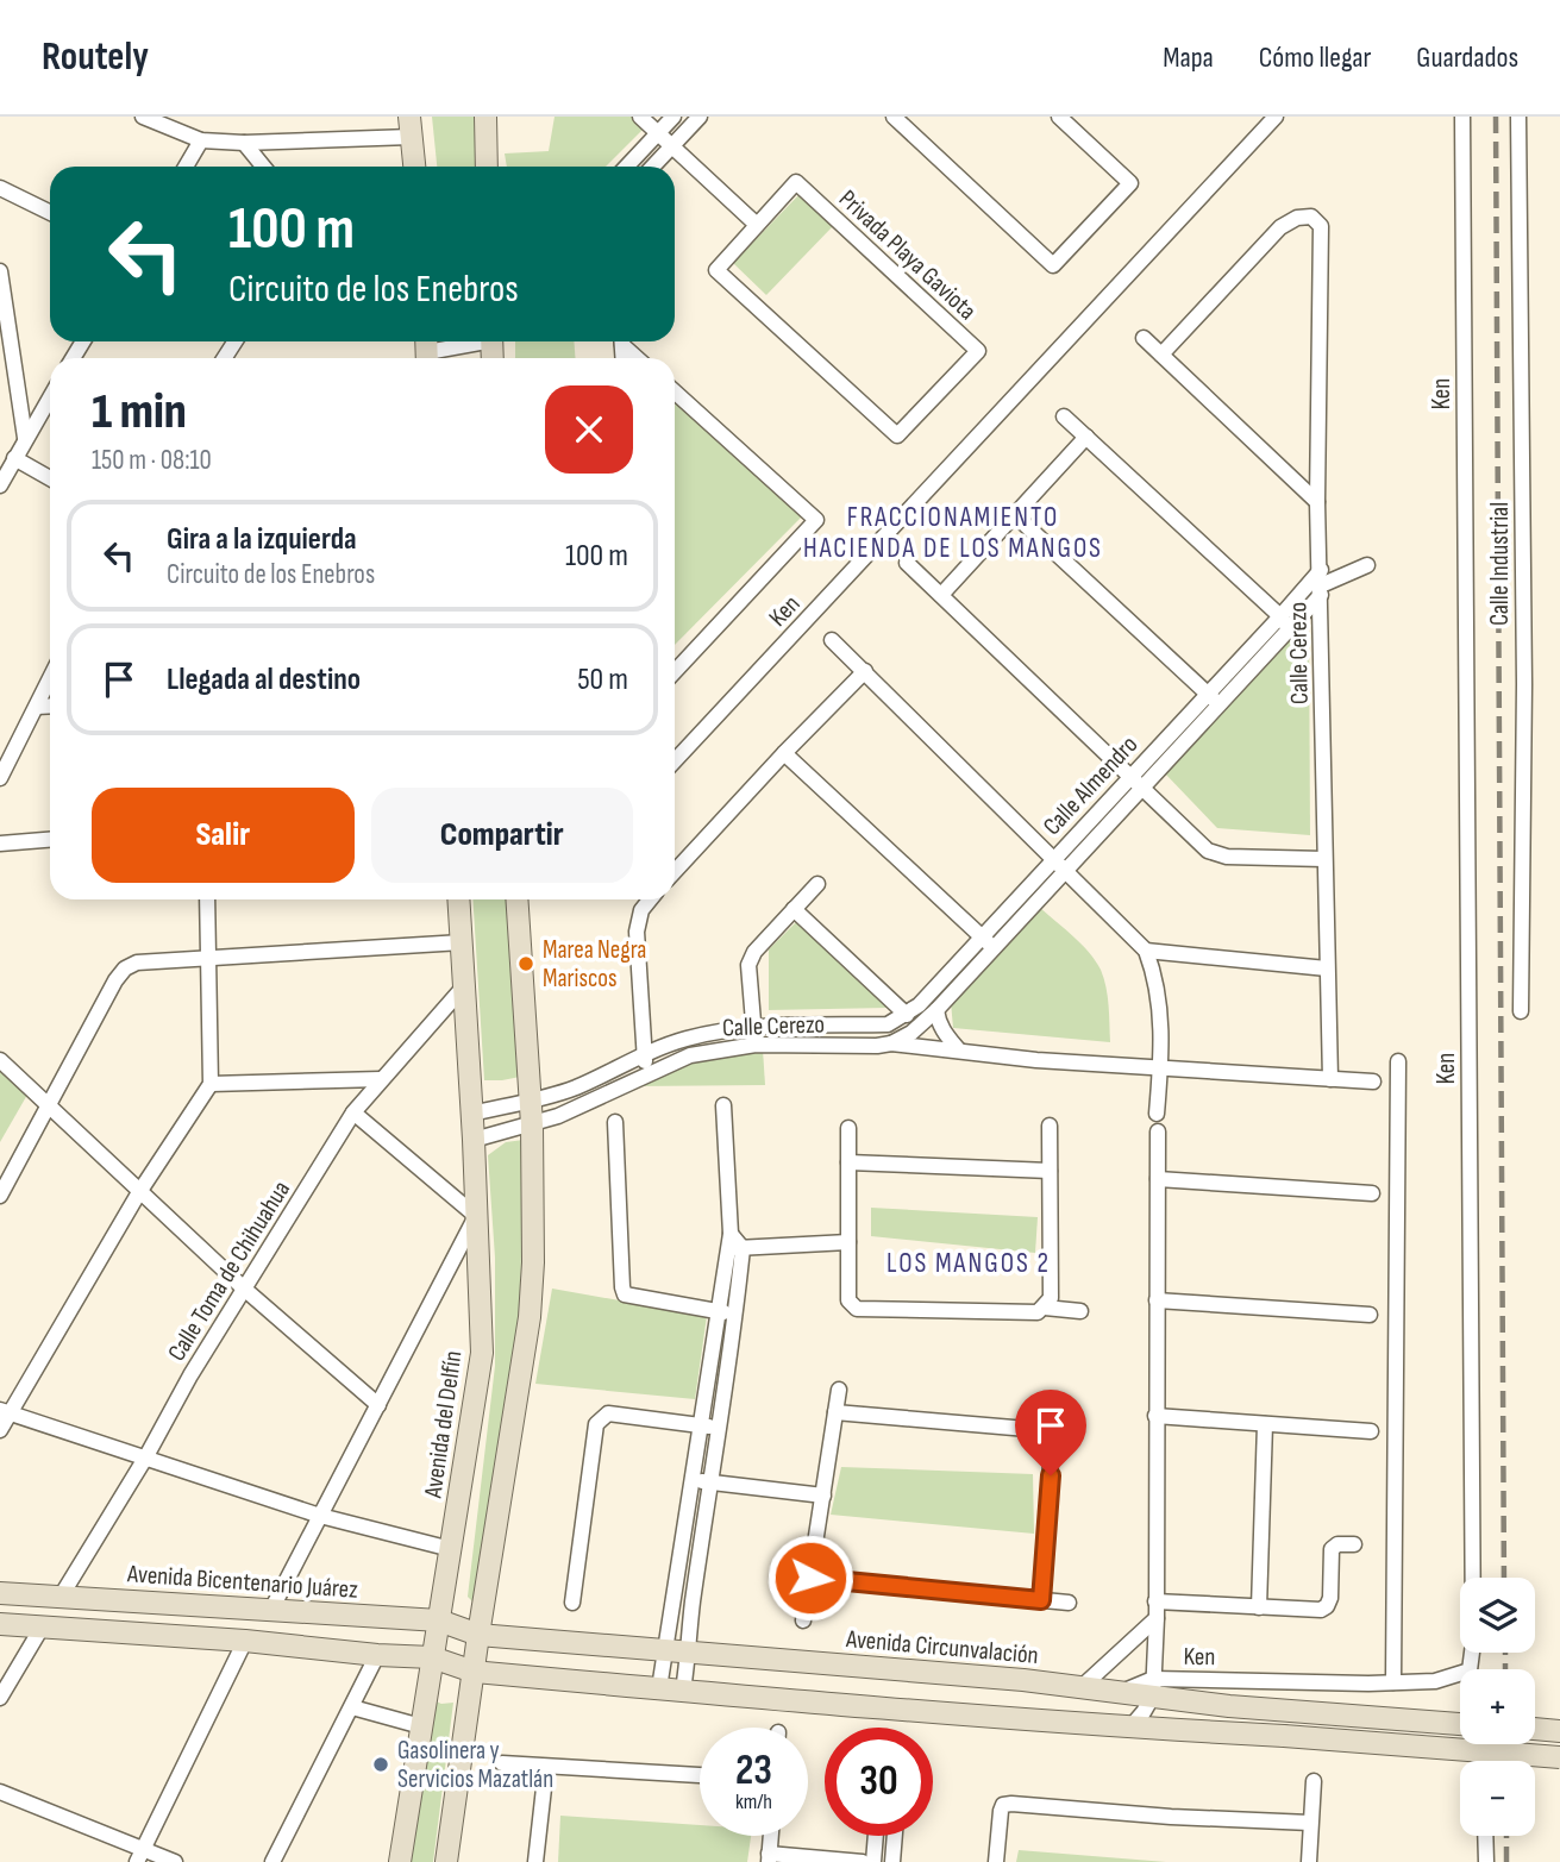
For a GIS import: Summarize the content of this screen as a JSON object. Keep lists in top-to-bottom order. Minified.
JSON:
{"streets":{"street":["Privada Playa Gaviota","Ken","Calle Industrial","Calle Cerezo","Calle Almendro","Calle Toma de Chihuahua","Avenida del Delfín","Avenida Bicentenario Juárez","Avenida Circunvalación"]},"crossings":[["Ken","Avenida Circunvalación"],["Calle Cerezo","Calle Almendro"],["Calle Toma de Chihuahua","Avenida del Delfín"],["Calle Toma de Chihuahua","Avenida Bicentenario Juárez"],["Avenida del Delfín","Avenida Bicentenario Juárez"],["Avenida Bicentenario Juárez","Avenida Circunvalación"]],"districts":["FRACCIONAMIENTO HACIENDA DE LOS MANGOS","LOS MANGOS 2"],"places":["Marea Negra Mariscos","Gasolinera y Servicios Mazatlán"],"page":{"header":"Routely","nav":["Mapa","Cómo llegar","Guardados"],"turn":["100 m","Circuito de los Enebros"],"heading":["1 min","150 m · 08:10"],"list":[{"name":"Gira a la izquierda","note":"Circuito de los Enebros","value":"100 m"},{"name":"Llegada al destino","value":"50 m"}],"buttons":["Salir","Compartir"],"map_buttons":["+","−"],"speed":"23 km/h","limit":"30"}}
